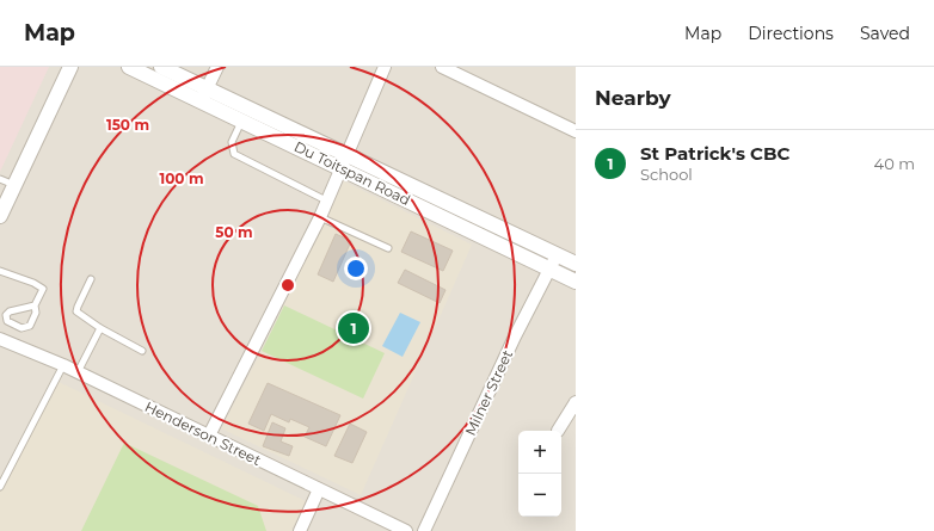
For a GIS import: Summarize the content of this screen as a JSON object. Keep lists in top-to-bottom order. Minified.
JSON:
{"streets":{"street":["Du Toitspan Road","Milner Street","Henderson Street"]},"crossings":[["Du Toitspan Road","Milner Street"]],"page":{"header":"Map","nav":["Map","Directions","Saved"],"heading":"Nearby","list":[{"mark":"1","name":"St Patrick's CBC","note":"School","value":"40 m"}],"pins":"1","map_buttons":["+","−"]},"rings":["150 m","100 m","50 m"]}
